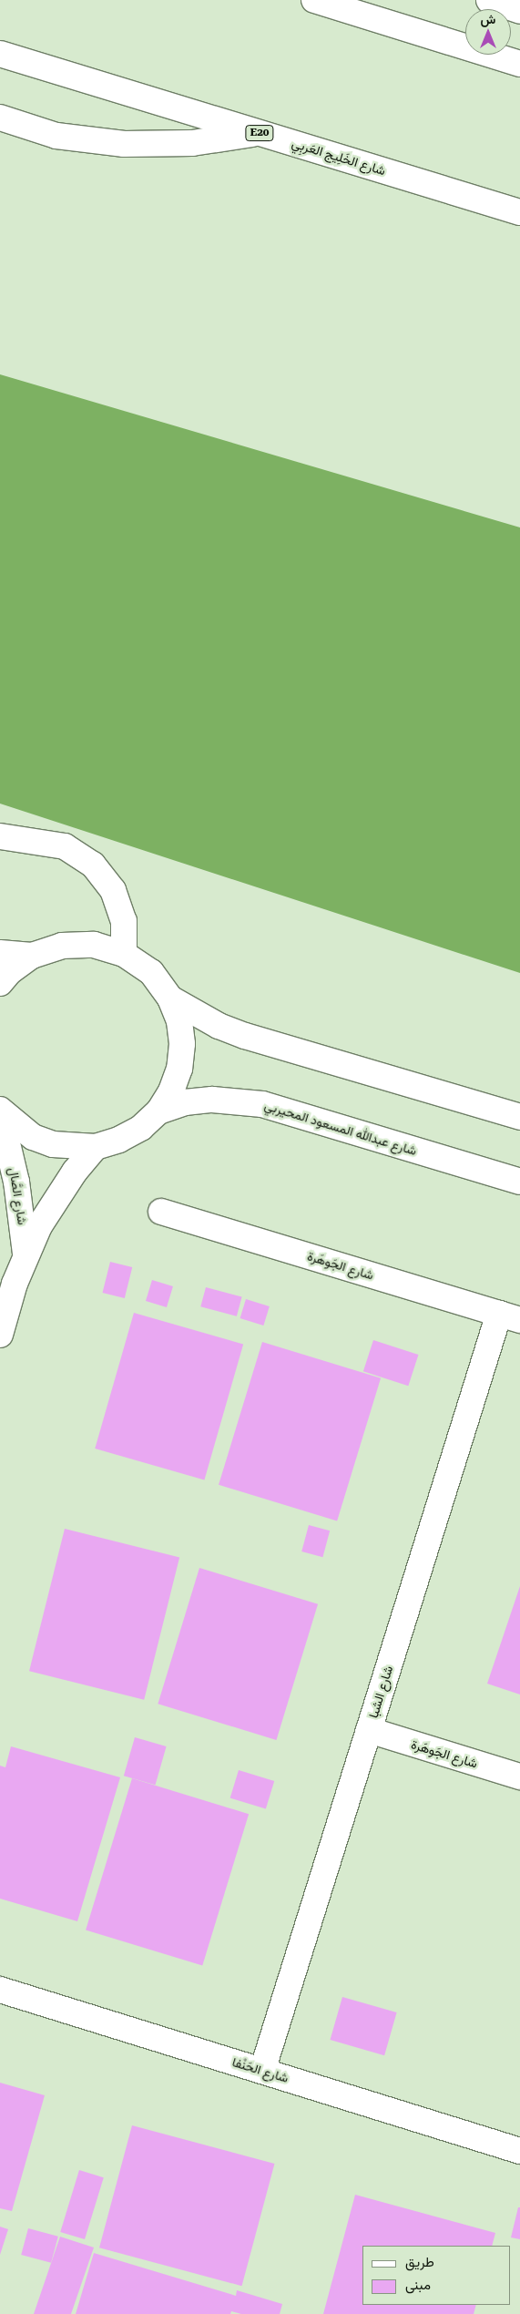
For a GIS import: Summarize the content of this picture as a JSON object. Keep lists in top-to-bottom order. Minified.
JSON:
{"streets":{"main road":["E20","شارع الخَلِيج العَربِي","شارع عبدالله المسعود المحيربي","شارع الصَّال","شارع الجَوهَرة","شارع الشبا","شارع الحَنْفا"]},"crossings":[["شارع الجَوهَرة","شارع الشبا"],["شارع الشبا","شارع الحَنْفا"]],"legend":["طريق","مبنى"],"north":"top"}
